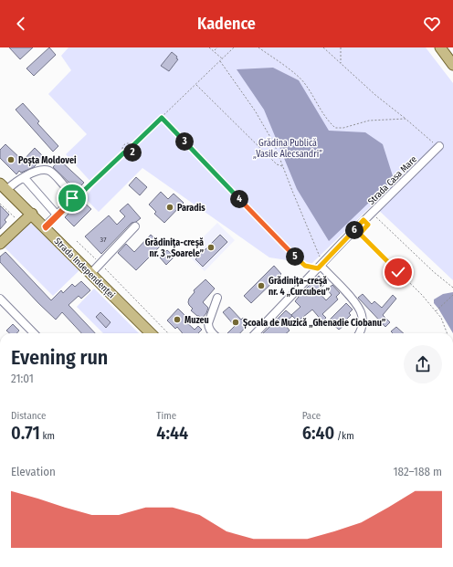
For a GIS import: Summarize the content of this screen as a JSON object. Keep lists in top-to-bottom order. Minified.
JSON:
{"streets":{"main road":["Strada Independenței"],"street":["Strada Casa Mare"]},"parks":["Grădina Publică „Vasile Alecsandri”"],"places":["Poșta Moldovei","Paradis","Grădinița-creșă nr. 3 „Soarele”","Grădinița-creșă nr. 4 „Curcubeu”","Muzeu","Școala de Muzică „Ghenadie Ciobanu”"],"house_numbers":["37"],"page":{"header":"Kadence","pins":["3","2","4","6","5"],"heading":["Evening run","21:01"],"stats":[["Distance","0.71 km"],["Time","4:44"],["Pace","6:40 /km"]],"chart":["Elevation","182–188 m"]}}
